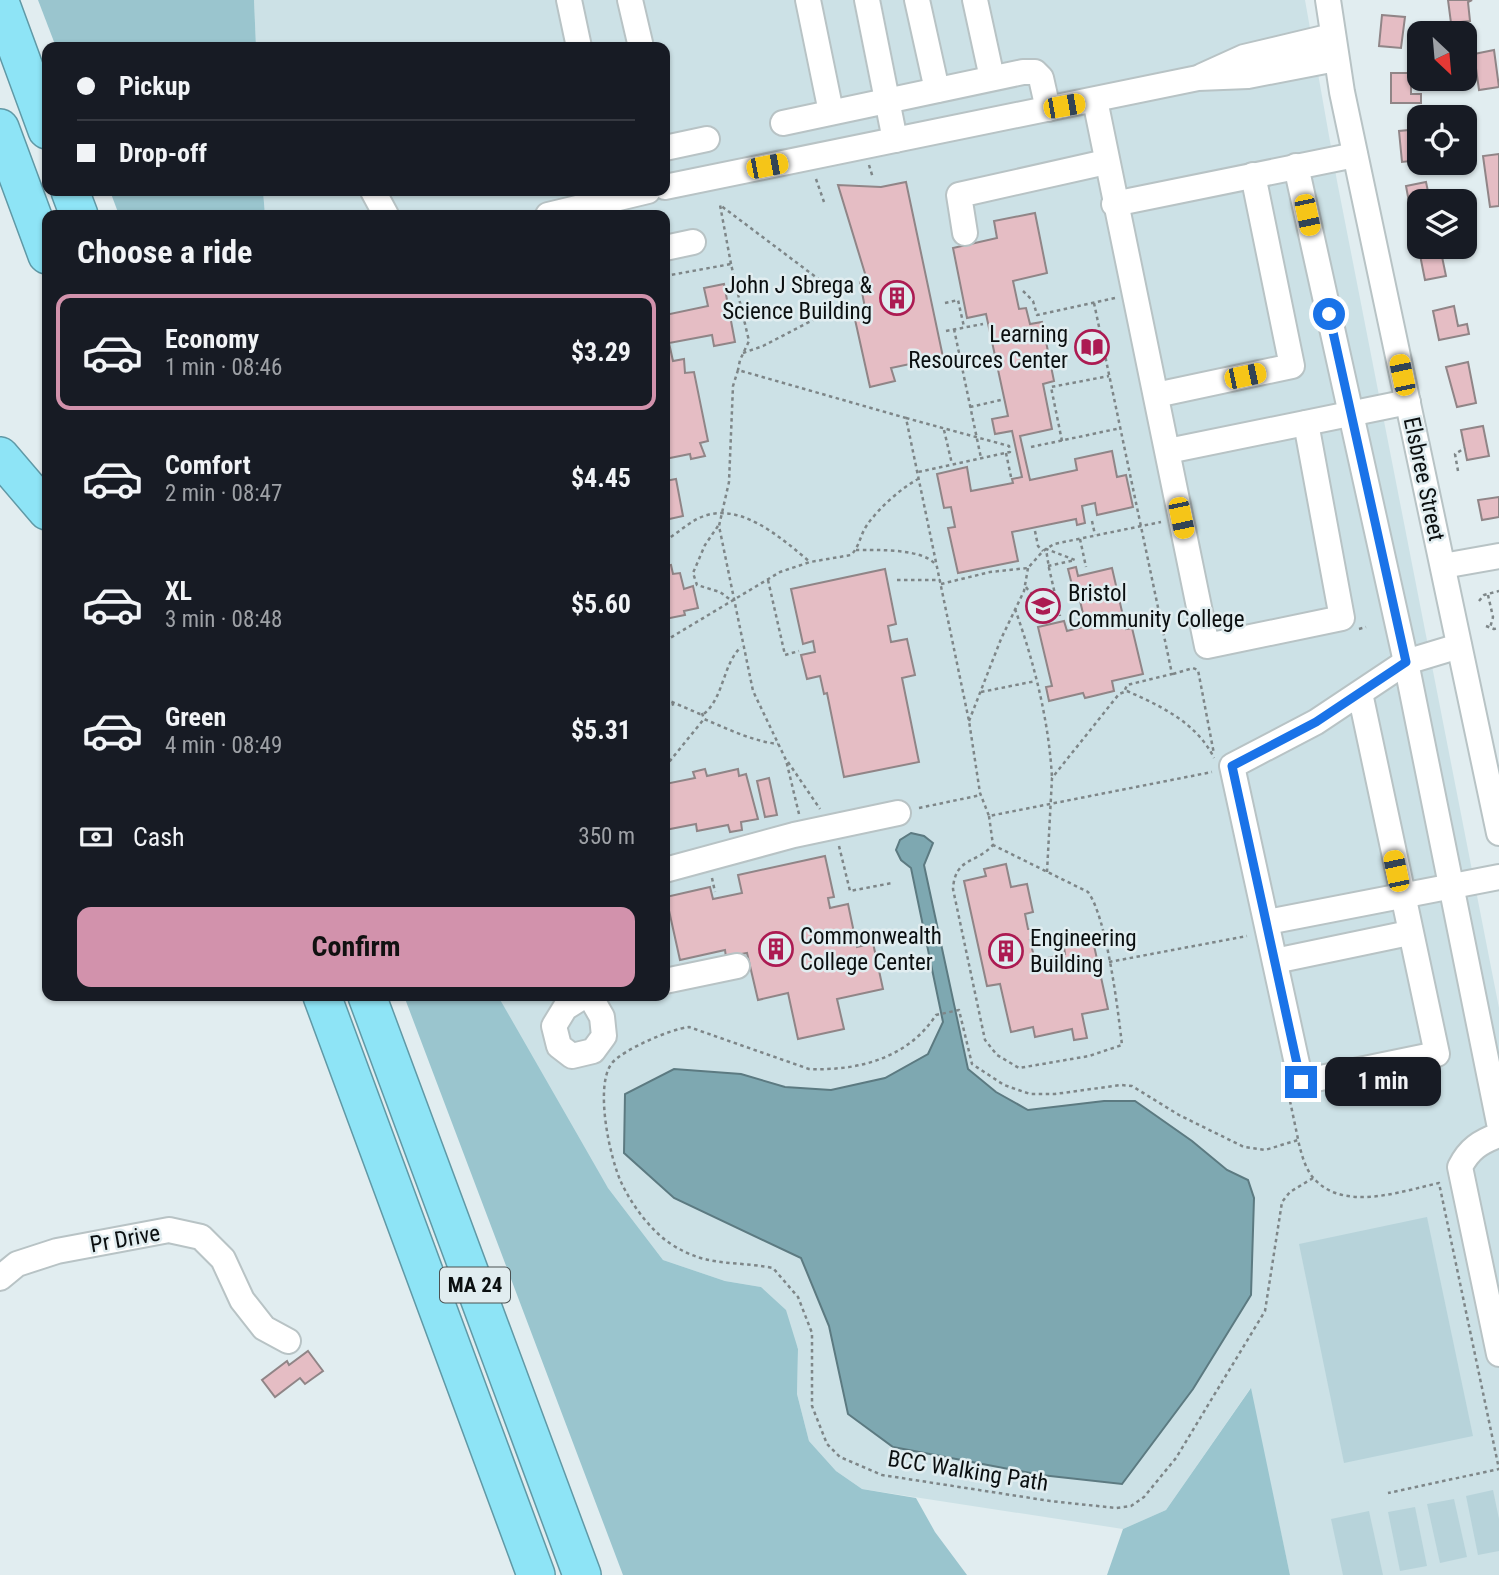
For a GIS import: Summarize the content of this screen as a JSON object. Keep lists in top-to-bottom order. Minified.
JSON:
{"streets":{"highway":["MA 24"],"street":["Elsbree Street","Pr Drive"],"path":["BCC Walking Path"]},"places":{"building":["John J Sbrega & Science Building","Commonwealth College Center","Engineering Building"],"library":["Learning Resources Center"],"school or university":["Bristol Community College"]},"north":"bottom right","page":{"banner":["Pickup","Drop-off"],"heading":"Choose a ride","list":[{"name":"Economy","note":"1 min · 08:46","value":"$3.29"},{"name":"Comfort","note":"2 min · 08:47","value":"$4.45"},{"name":"XL","note":"3 min · 08:48","value":"$5.60"},{"name":"Green","note":"4 min · 08:49","value":"$5.31"}],"pay":["Cash","350 m"],"buttons":"Confirm","bubble":"1 min"}}
